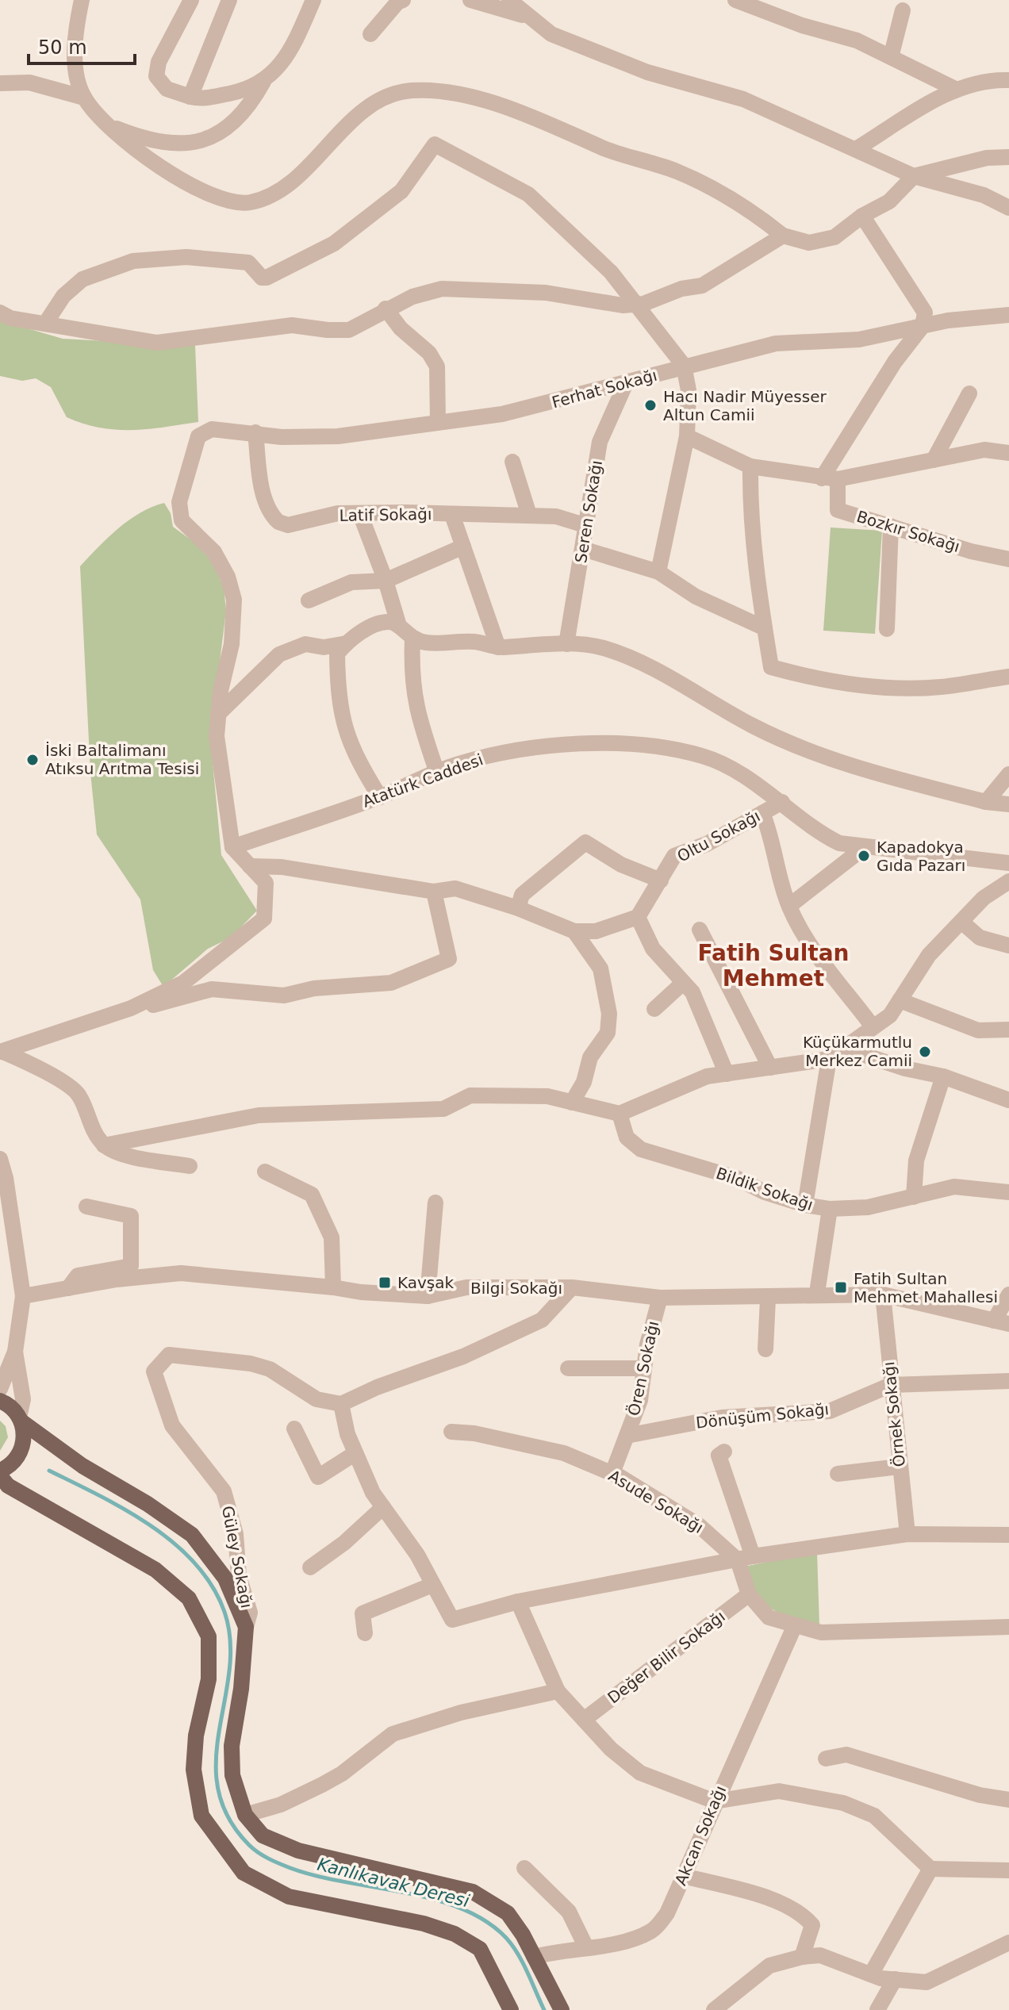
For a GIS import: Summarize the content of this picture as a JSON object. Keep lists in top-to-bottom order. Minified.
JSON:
{"streets":{"street":["Ferhat Sokağı","Seren Sokağı","Latif Sokağı","Bozkır Sokağı","Atatürk Caddesi","Oltu Sokağı","Bildik Sokağı","Bilgi Sokağı","Ören Sokağı","Örnek Sokağı","Dönüşüm Sokağı","Asude Sokağı","Güley Sokağı","Değer Bilir Sokağı","Akcan Sokağı"]},"crossings":[["Ferhat Sokağı","Seren Sokağı"],["Ferhat Sokağı","Latif Sokağı"],["Seren Sokağı","Latif Sokağı"],["Atatürk Caddesi","Oltu Sokağı"],["Bilgi Sokağı","Ören Sokağı"],["Bilgi Sokağı","Örnek Sokağı"],["Ören Sokağı","Dönüşüm Sokağı"],["Ören Sokağı","Asude Sokağı"],["Örnek Sokağı","Dönüşüm Sokağı"]],"districts":["Fatih Sultan Mehmet"],"water":["Kanlıkavak Deresi"],"places":{"other":["Hacı Nadir Müyesser Altun Camii","İski Baltalimanı Atıksu Arıtma Tesisi","Kapadokya Gıda Pazarı","Küçükarmutlu Merkez Camii"],"transit":["Kavşak","Fatih Sultan Mehmet Mahallesi"]},"scale_bar":"50 m"}
